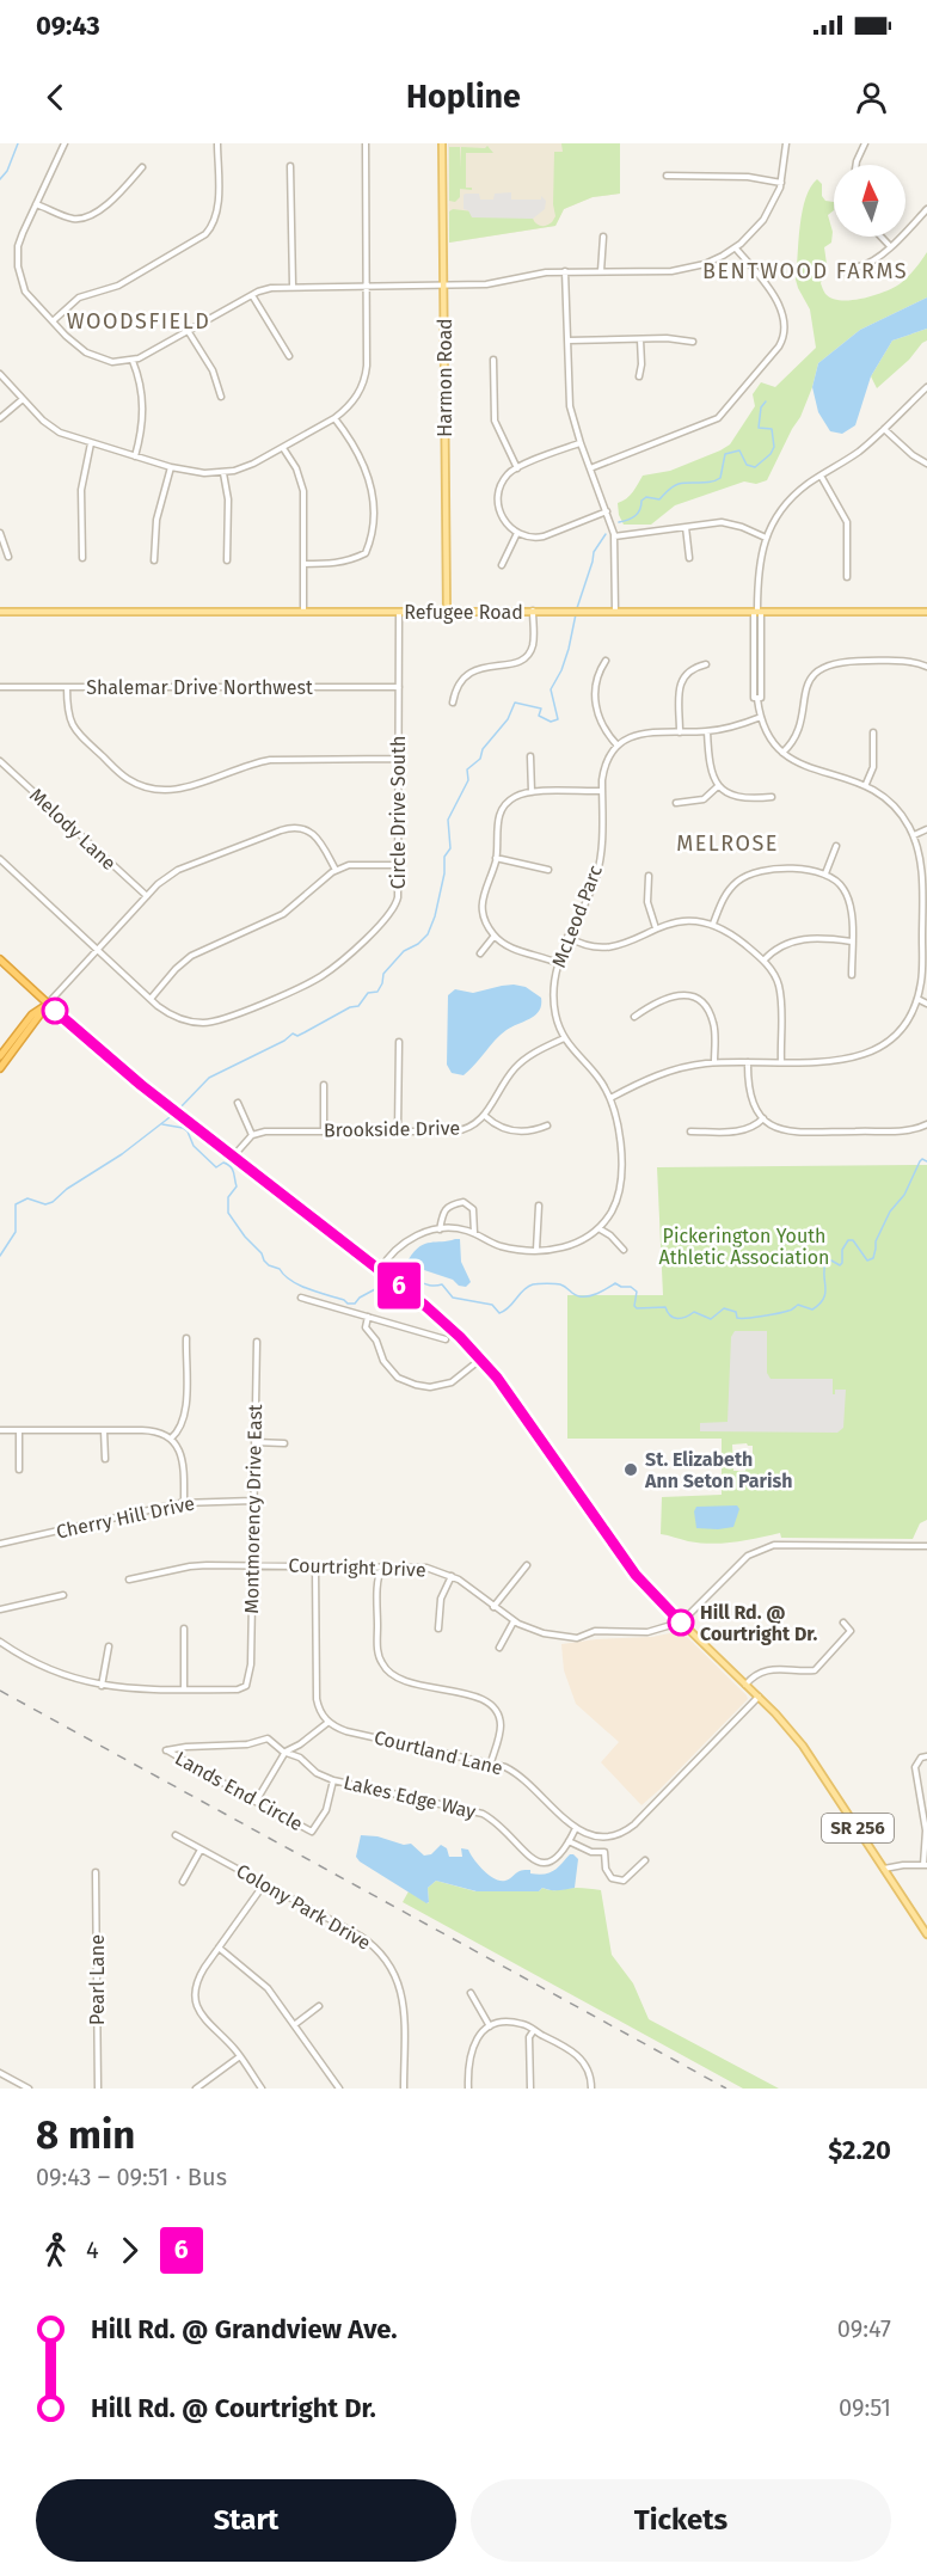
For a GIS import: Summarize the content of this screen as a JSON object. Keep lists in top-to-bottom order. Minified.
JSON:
{"streets":{"highway":["SR 256"],"main road":["Harmon Road","Refugee Road"],"street":["Shalemar Drive Northwest","Circle Drive South","Melody Lane","McLeod Parc","Brookside Drive","Montmorency Drive East","Cherry Hill Drive","Courtright Drive","Courtland Lane","Lands End Circle","Lakes Edge Way","Colony Park Drive","Pearl Lane"]},"crossings":[["Harmon Road","Refugee Road"],["Refugee Road","Circle Drive South"],["Shalemar Drive Northwest","Circle Drive South"],["McLeod Parc","Brookside Drive"],["McLeod Parc","SR 256"],["Montmorency Drive East","Cherry Hill Drive"],["Montmorency Drive East","Courtright Drive"],["Courtright Drive","SR 256"],["Courtland Lane","Lakes Edge Way"],["Lands End Circle","Lakes Edge Way"]],"districts":["BENTWOOD FARMS","WOODSFIELD","MELROSE"],"parks":["Pickerington Youth Athletic Association"],"places":["St. Elizabeth Ann Seton Parish","Hill Rd. @ Courtright Dr."],"lines":["bus line 6"],"north":"top","page":{"status":"09:43","header":"Hopline","on_map":"6","heading":["8 min","09:43 – 09:51 · Bus","$2.20"],"legs":["4","6"],"list":[{"name":"Hill Rd. @ Grandview Ave.","value":"09:47"},{"name":"Hill Rd. @ Courtright Dr.","value":"09:51"}],"buttons":["Start","Tickets"]}}
